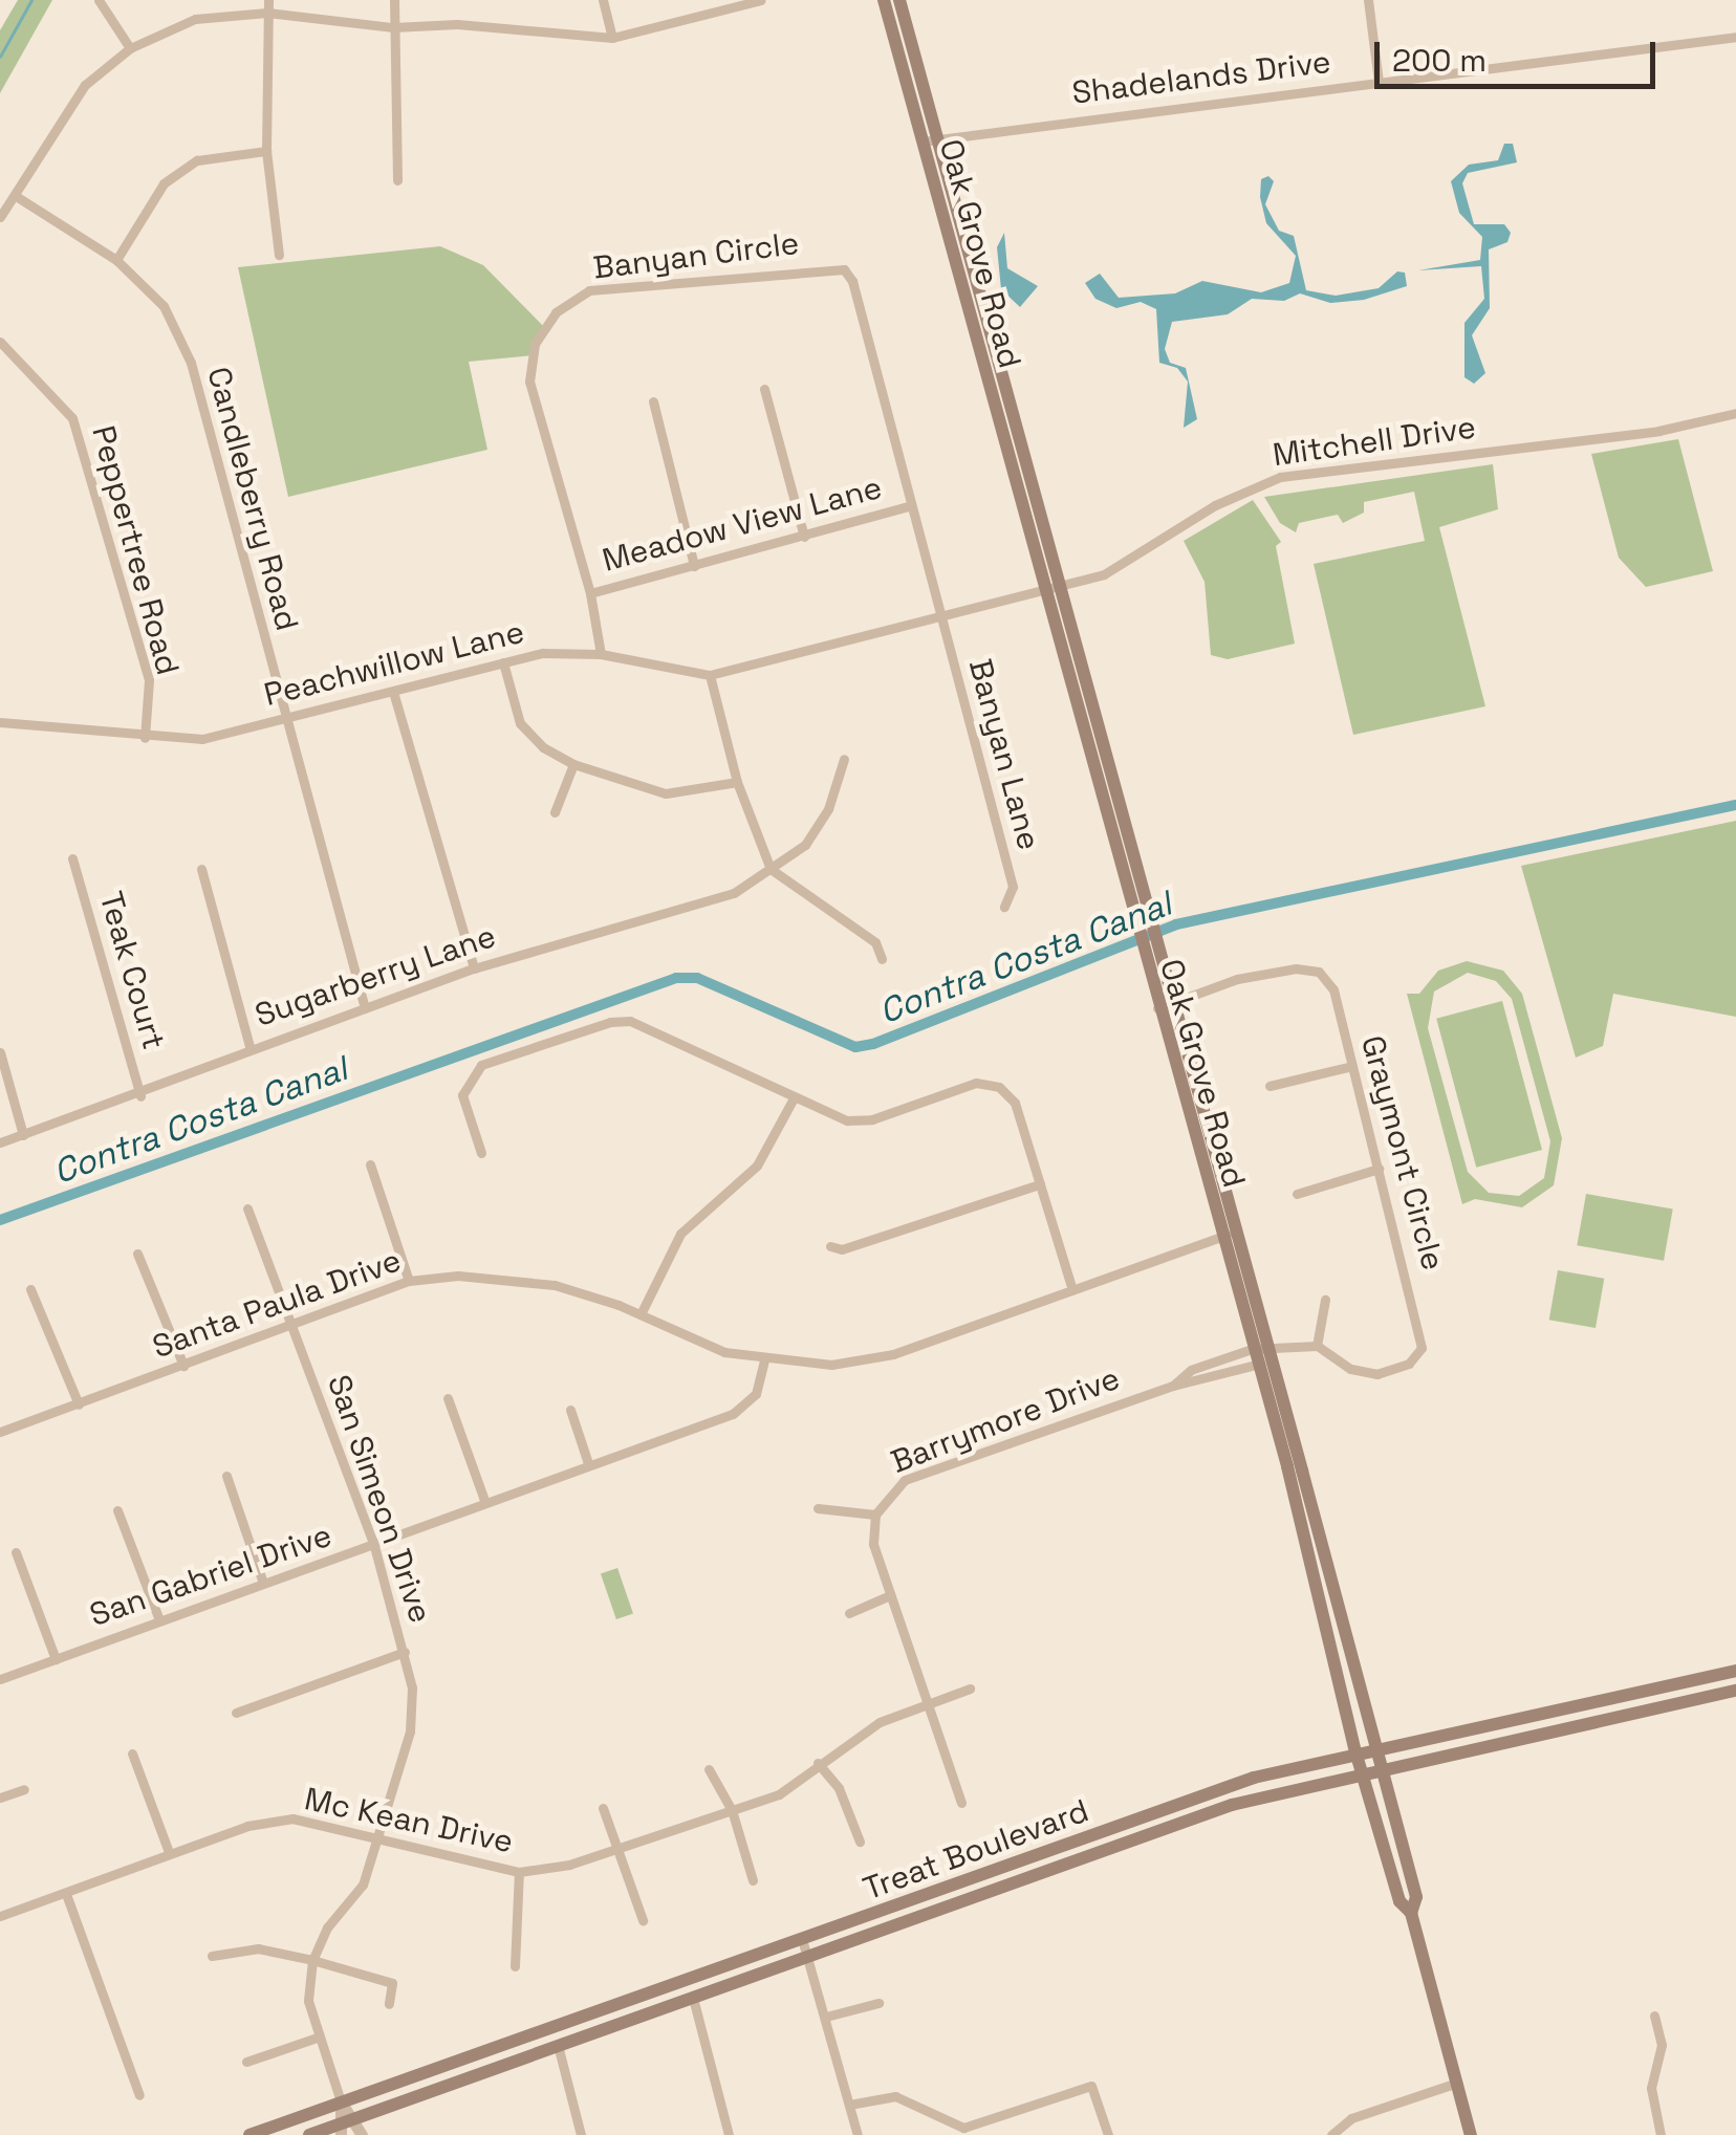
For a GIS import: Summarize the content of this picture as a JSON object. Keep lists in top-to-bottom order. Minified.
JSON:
{"streets":{"main road":["Oak Grove Road","Treat Boulevard"],"street":["Shadelands Drive","Banyan Circle","Mitchell Drive","Candleberry Road","Meadow View Lane","Peppertree Road","Peachwillow Lane","Banyan Lane","Teak Court","Sugarberry Lane","Graymont Circle","Santa Paula Drive","Barrymore Drive","San Simeon Drive","San Gabriel Drive","Mc Kean Drive"]},"crossings":[["Shadelands Drive","Oak Grove Road"],["Oak Grove Road","Mitchell Drive"],["Oak Grove Road","Peachwillow Lane"],["Oak Grove Road","Graymont Circle"],["Oak Grove Road","Santa Paula Drive"],["Oak Grove Road","Barrymore Drive"],["Oak Grove Road","Treat Boulevard"],["Banyan Circle","Meadow View Lane"],["Banyan Circle","Peachwillow Lane"],["Banyan Circle","Banyan Lane"],["Mitchell Drive","Peachwillow Lane"],["Candleberry Road","Peachwillow Lane"],["Candleberry Road","Sugarberry Lane"],["Peppertree Road","Peachwillow Lane"],["Peachwillow Lane","Banyan Lane"],["Teak Court","Sugarberry Lane"],["Santa Paula Drive","San Simeon Drive"],["Santa Paula Drive","San Gabriel Drive"],["Barrymore Drive","Mc Kean Drive"],["San Simeon Drive","San Gabriel Drive"],["San Simeon Drive","Mc Kean Drive"],["San Simeon Drive","Treat Boulevard"]],"water":["Contra Costa Canal"],"scale_bar":"200 m"}
